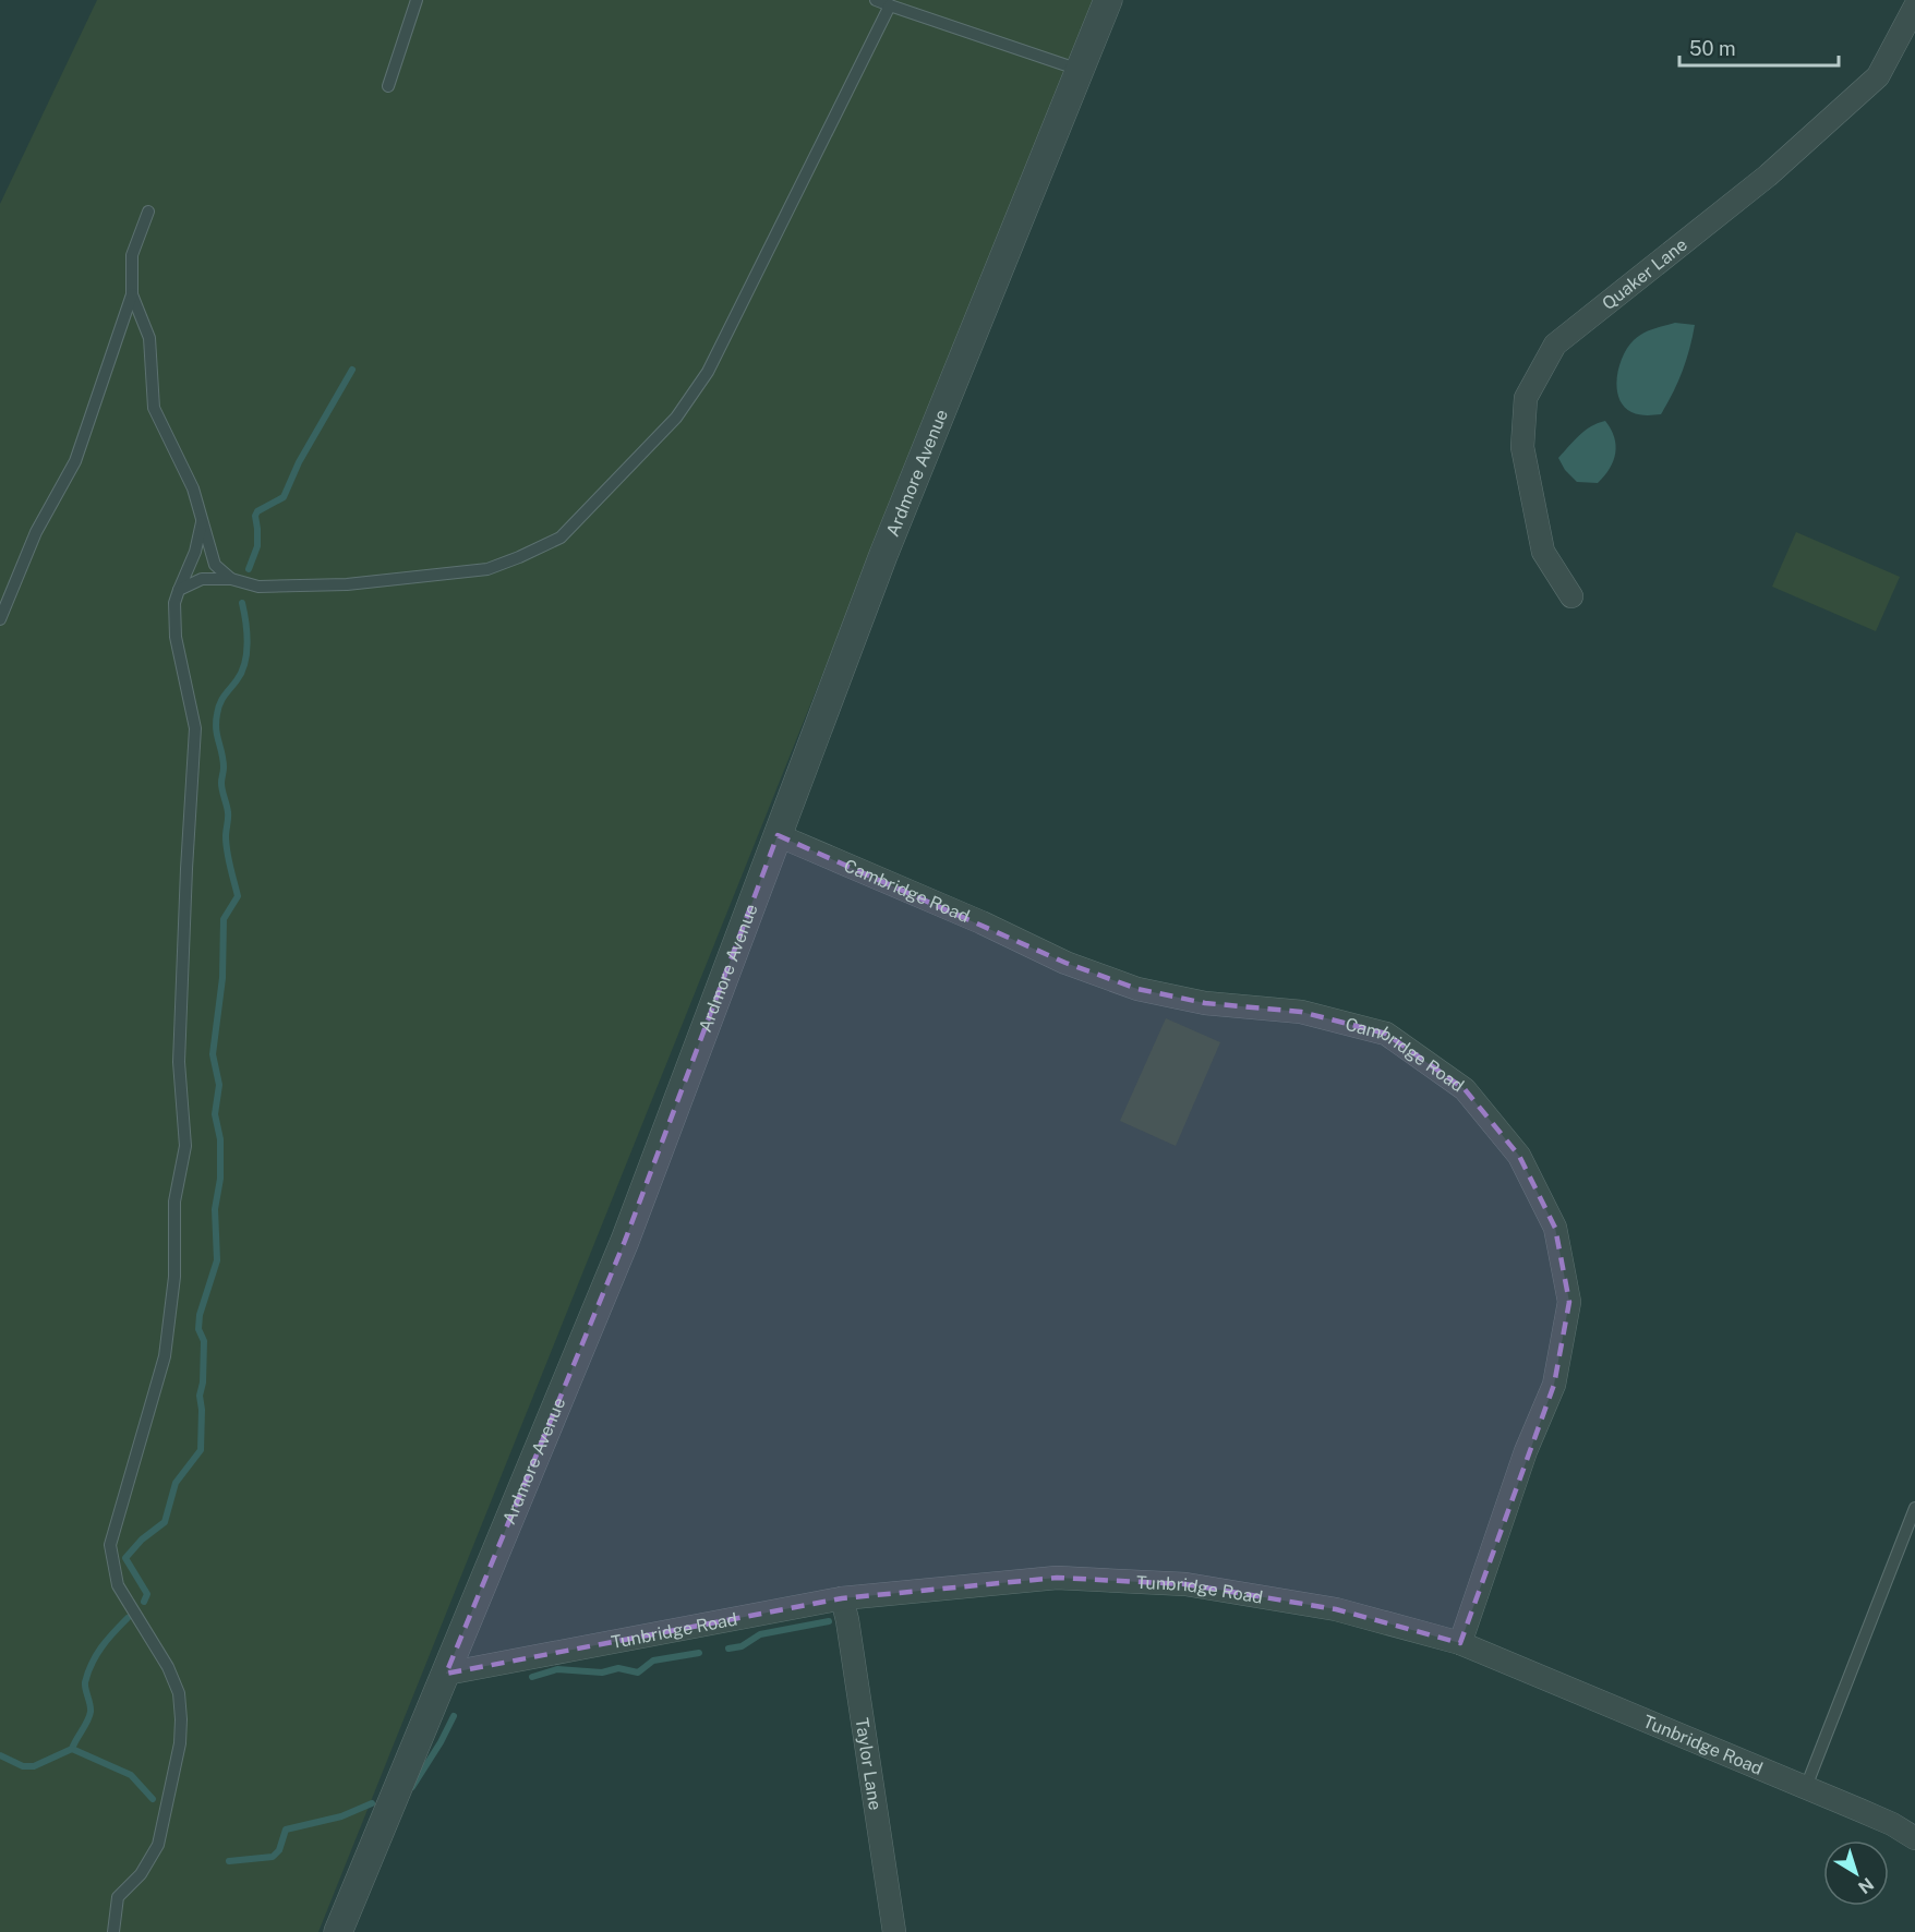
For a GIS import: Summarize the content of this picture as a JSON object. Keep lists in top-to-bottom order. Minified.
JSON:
{"streets":{"street":["Quaker Lane","Ardmore Avenue","Cambridge Road","Tunbridge Road","Taylor Lane"]},"crossings":[["Ardmore Avenue","Cambridge Road"],["Ardmore Avenue","Tunbridge Road"],["Cambridge Road","Tunbridge Road"],["Tunbridge Road","Taylor Lane"]],"scale_bar":"50 m","north":"bottom right"}
